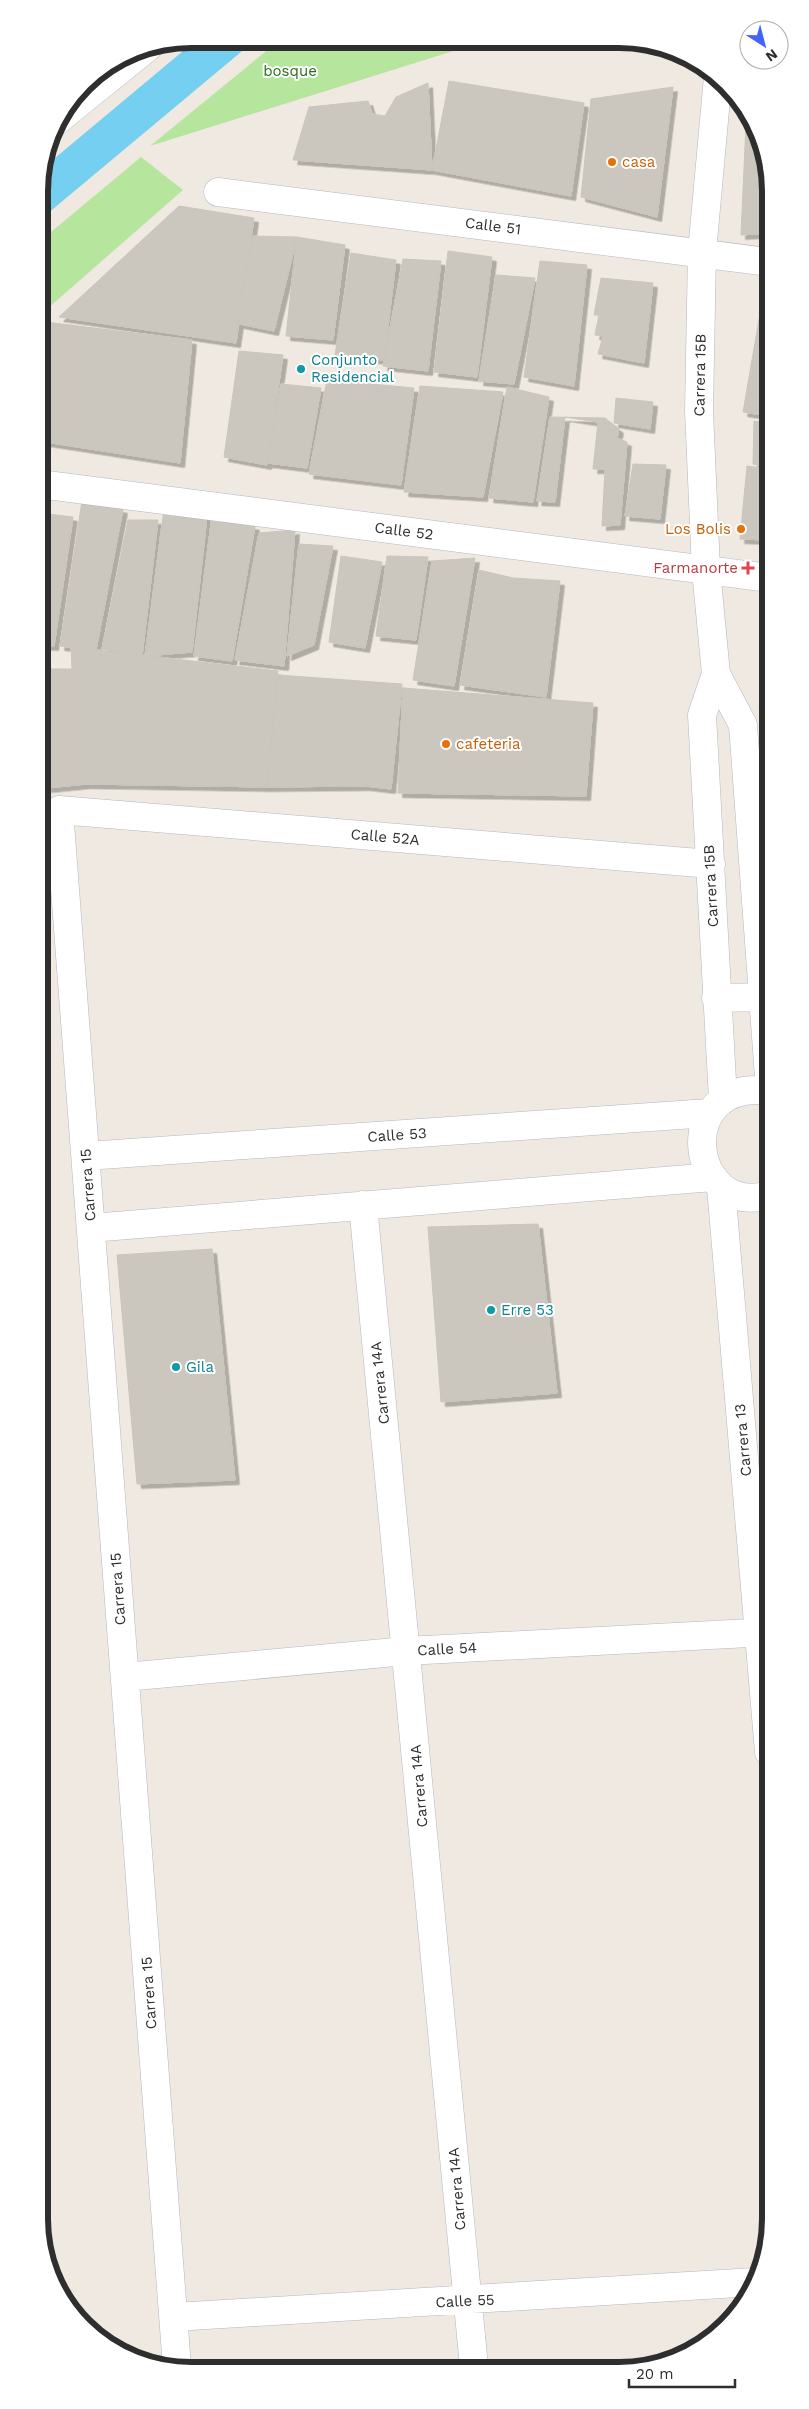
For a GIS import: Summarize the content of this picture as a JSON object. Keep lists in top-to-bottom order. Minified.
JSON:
{"streets":{"street":["Calle 51","Carrera 15B","Calle 52","Calle 52A","Calle 53","Carrera 15","Carrera 14A","Carrera 13","Calle 54","Calle 55"]},"crossings":[["Calle 51","Carrera 15B"],["Carrera 15B","Calle 52"],["Carrera 15B","Calle 52A"],["Carrera 15B","Calle 53"],["Calle 52A","Carrera 15"],["Calle 53","Carrera 15"],["Carrera 15","Calle 54"],["Carrera 15","Calle 55"],["Carrera 14A","Calle 54"],["Carrera 14A","Calle 55"]],"parks":["bosque"],"places":{"other":["casa","Conjunto Residencial","Los Bolis","cafeteria","Erre 53","Gila"],"health":["Farmanorte"]},"scale_bar":"20 m","north":"bottom right"}
